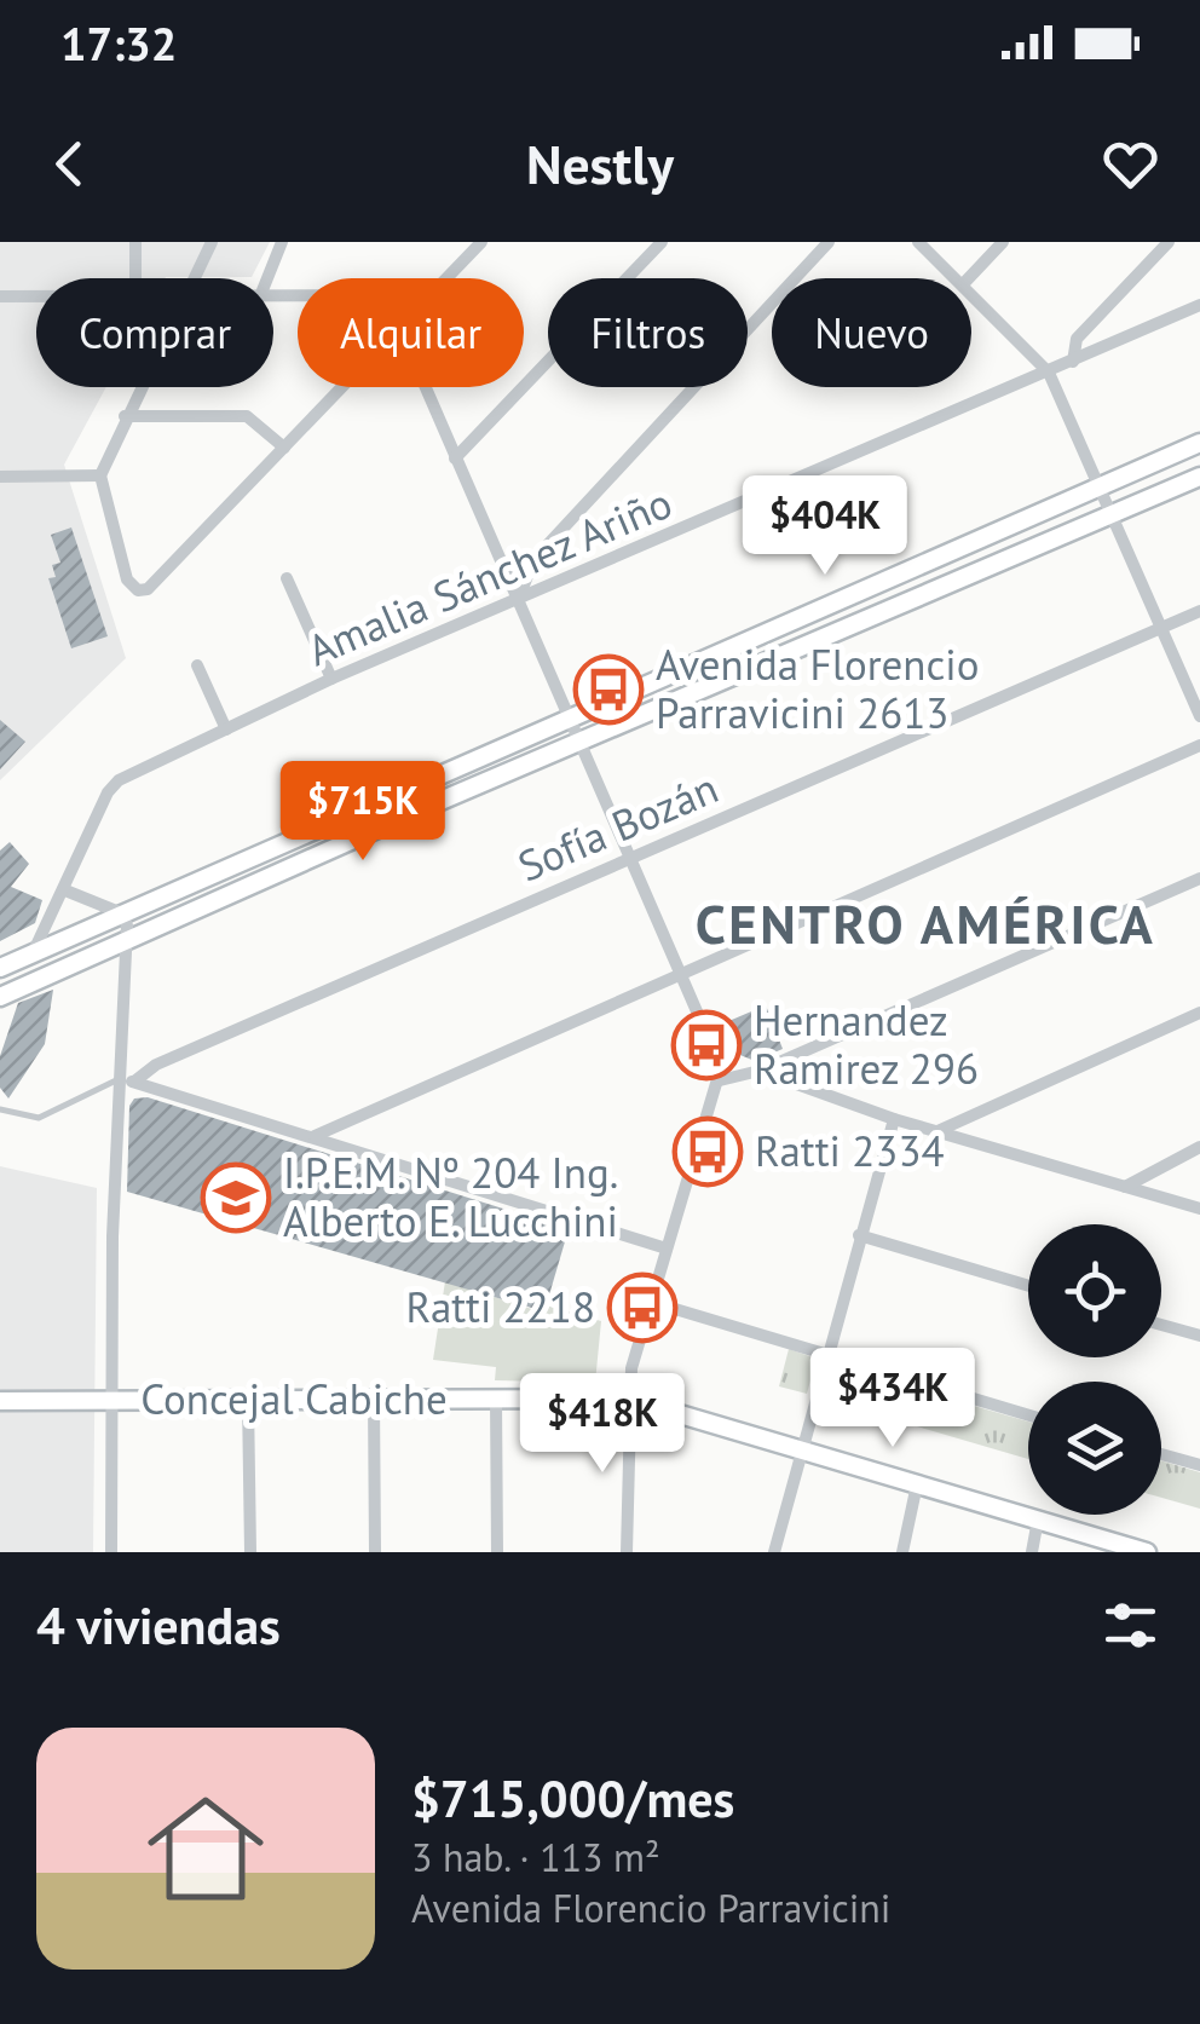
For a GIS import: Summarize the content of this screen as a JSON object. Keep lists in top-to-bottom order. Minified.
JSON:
{"streets":{"main road":["Concejal Cabiche"],"street":["Amalia Sánchez Ariño","Sofía Bozán"]},"districts":["CENTRO AMÉRICA"],"places":{"bus stop":["Avenida Florencio Parravicini 2613","Hernandez Ramirez 296","Ratti 2334","Ratti 2218"],"school or university":["I.P.E.M. Nº 204 Ing. Alberto E. Lucchini"]},"page":{"status":"17:32","header":"Nestly","chip":["Comprar","Alquilar","Filtros","Nuevo"],"price":["$404K","$715K","$434K","$418K"],"heading":"4 viviendas","list":[{"name":"$715,000/mes","note":"3 hab. · 113 m² · Avenida Florencio Parravicini"}]}}
